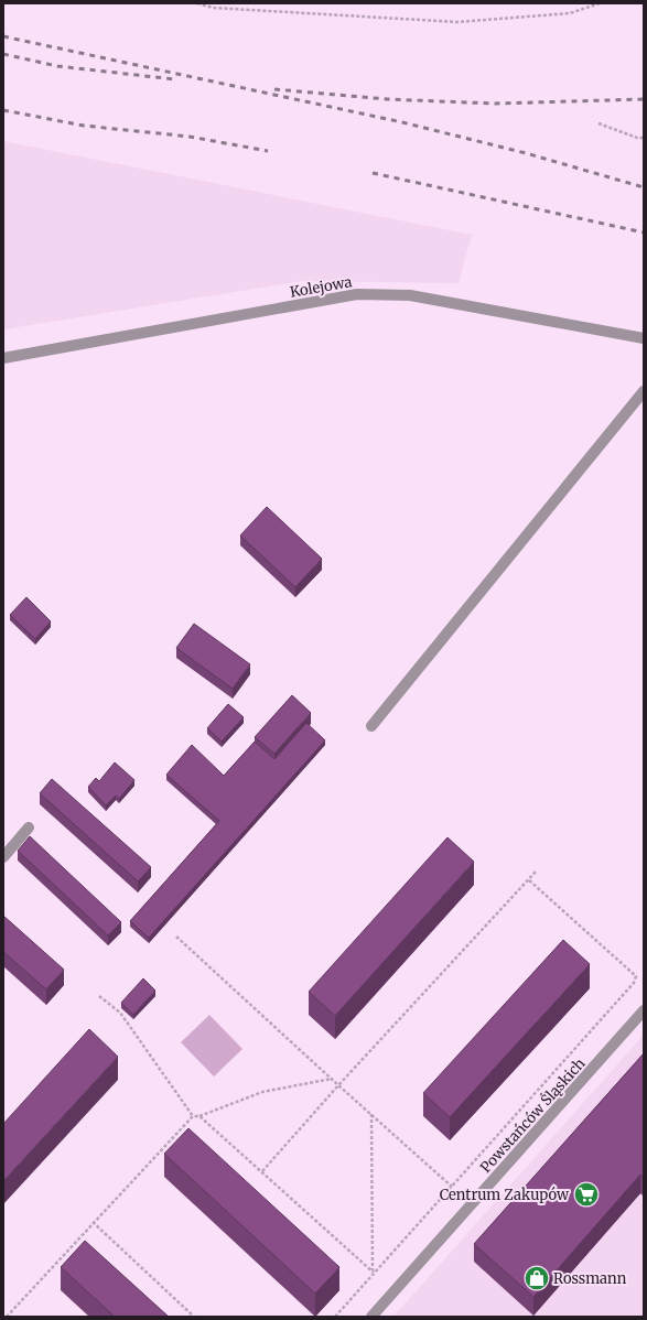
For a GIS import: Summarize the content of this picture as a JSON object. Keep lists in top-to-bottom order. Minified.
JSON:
{"streets":{"street":["Kolejowa","Powstańców Śląskich"]},"places":{"supermarket":["Centrum Zakupów"],"shop":["Rossmann"]}}
